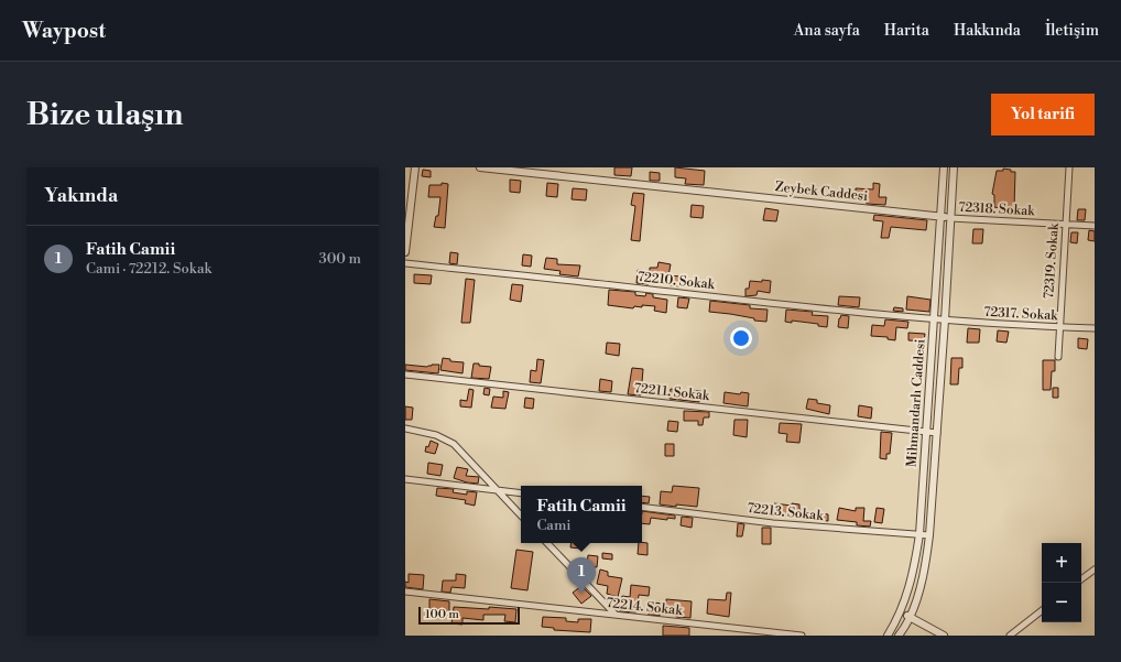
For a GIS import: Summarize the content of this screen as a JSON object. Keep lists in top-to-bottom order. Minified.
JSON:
{"streets":{"street":["Zeybek Caddesi","72318. Sokak","72319. Sokak","72210. Sokak","72317. Sokak","72211. Sokak","Mihmandarlı Caddesi","72213. Sokak","72214. Sokak"]},"crossings":[["Zeybek Caddesi","72318. Sokak"],["Zeybek Caddesi","Mihmandarlı Caddesi"],["72318. Sokak","72319. Sokak"],["72318. Sokak","Mihmandarlı Caddesi"],["72319. Sokak","72317. Sokak"],["72210. Sokak","72317. Sokak"],["72210. Sokak","Mihmandarlı Caddesi"],["72317. Sokak","Mihmandarlı Caddesi"],["72211. Sokak","Mihmandarlı Caddesi"],["Mihmandarlı Caddesi","72213. Sokak"]],"scale_bar":"100 m","page":{"header":"Waypost","nav":["Ana sayfa","Harita","Hakkında","İletişim"],"buttons":"Yol tarifi","title":"Bize ulaşın","heading":"Yakında","list":[{"mark":"1","name":"Fatih Camii","note":"Cami · 72212. Sokak","value":"300 m"}],"popup":["Fatih Camii","Cami"],"map_buttons":["+","−"],"pins":"1","scale":"100 m"}}
